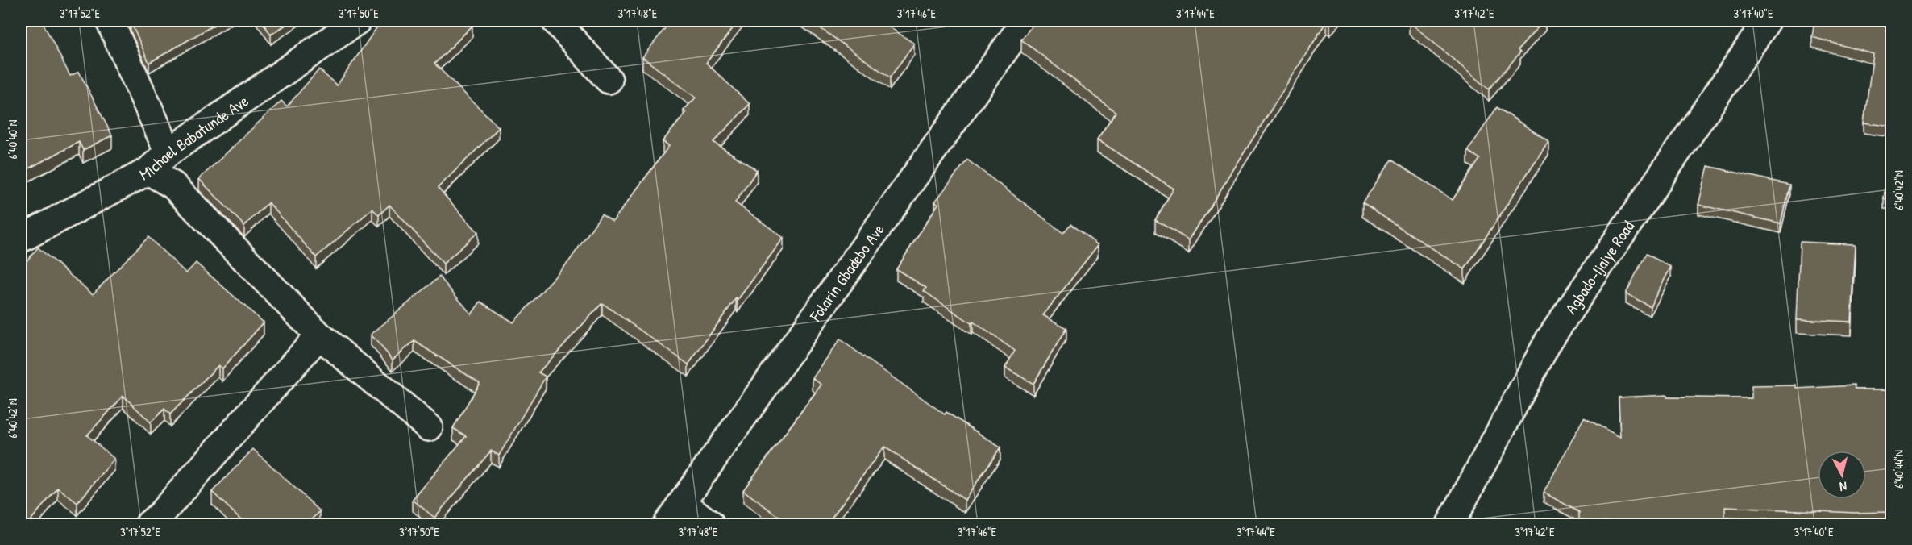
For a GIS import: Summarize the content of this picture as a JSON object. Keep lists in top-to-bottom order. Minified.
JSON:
{"streets":{"street":["Michael Babatunde Ave","Agbado-Ijaiye Road","Folarin Gbadebo Ave"]},"north":"bottom","coordinates":["3°17'52\"E","3°17'50\"E","3°17'48\"E","3°17'46\"E","3°17'44\"E","3°17'42\"E","3°17'40\"E","6°40'40\"N","6°40'42\"N","6°40'44\"N"]}
